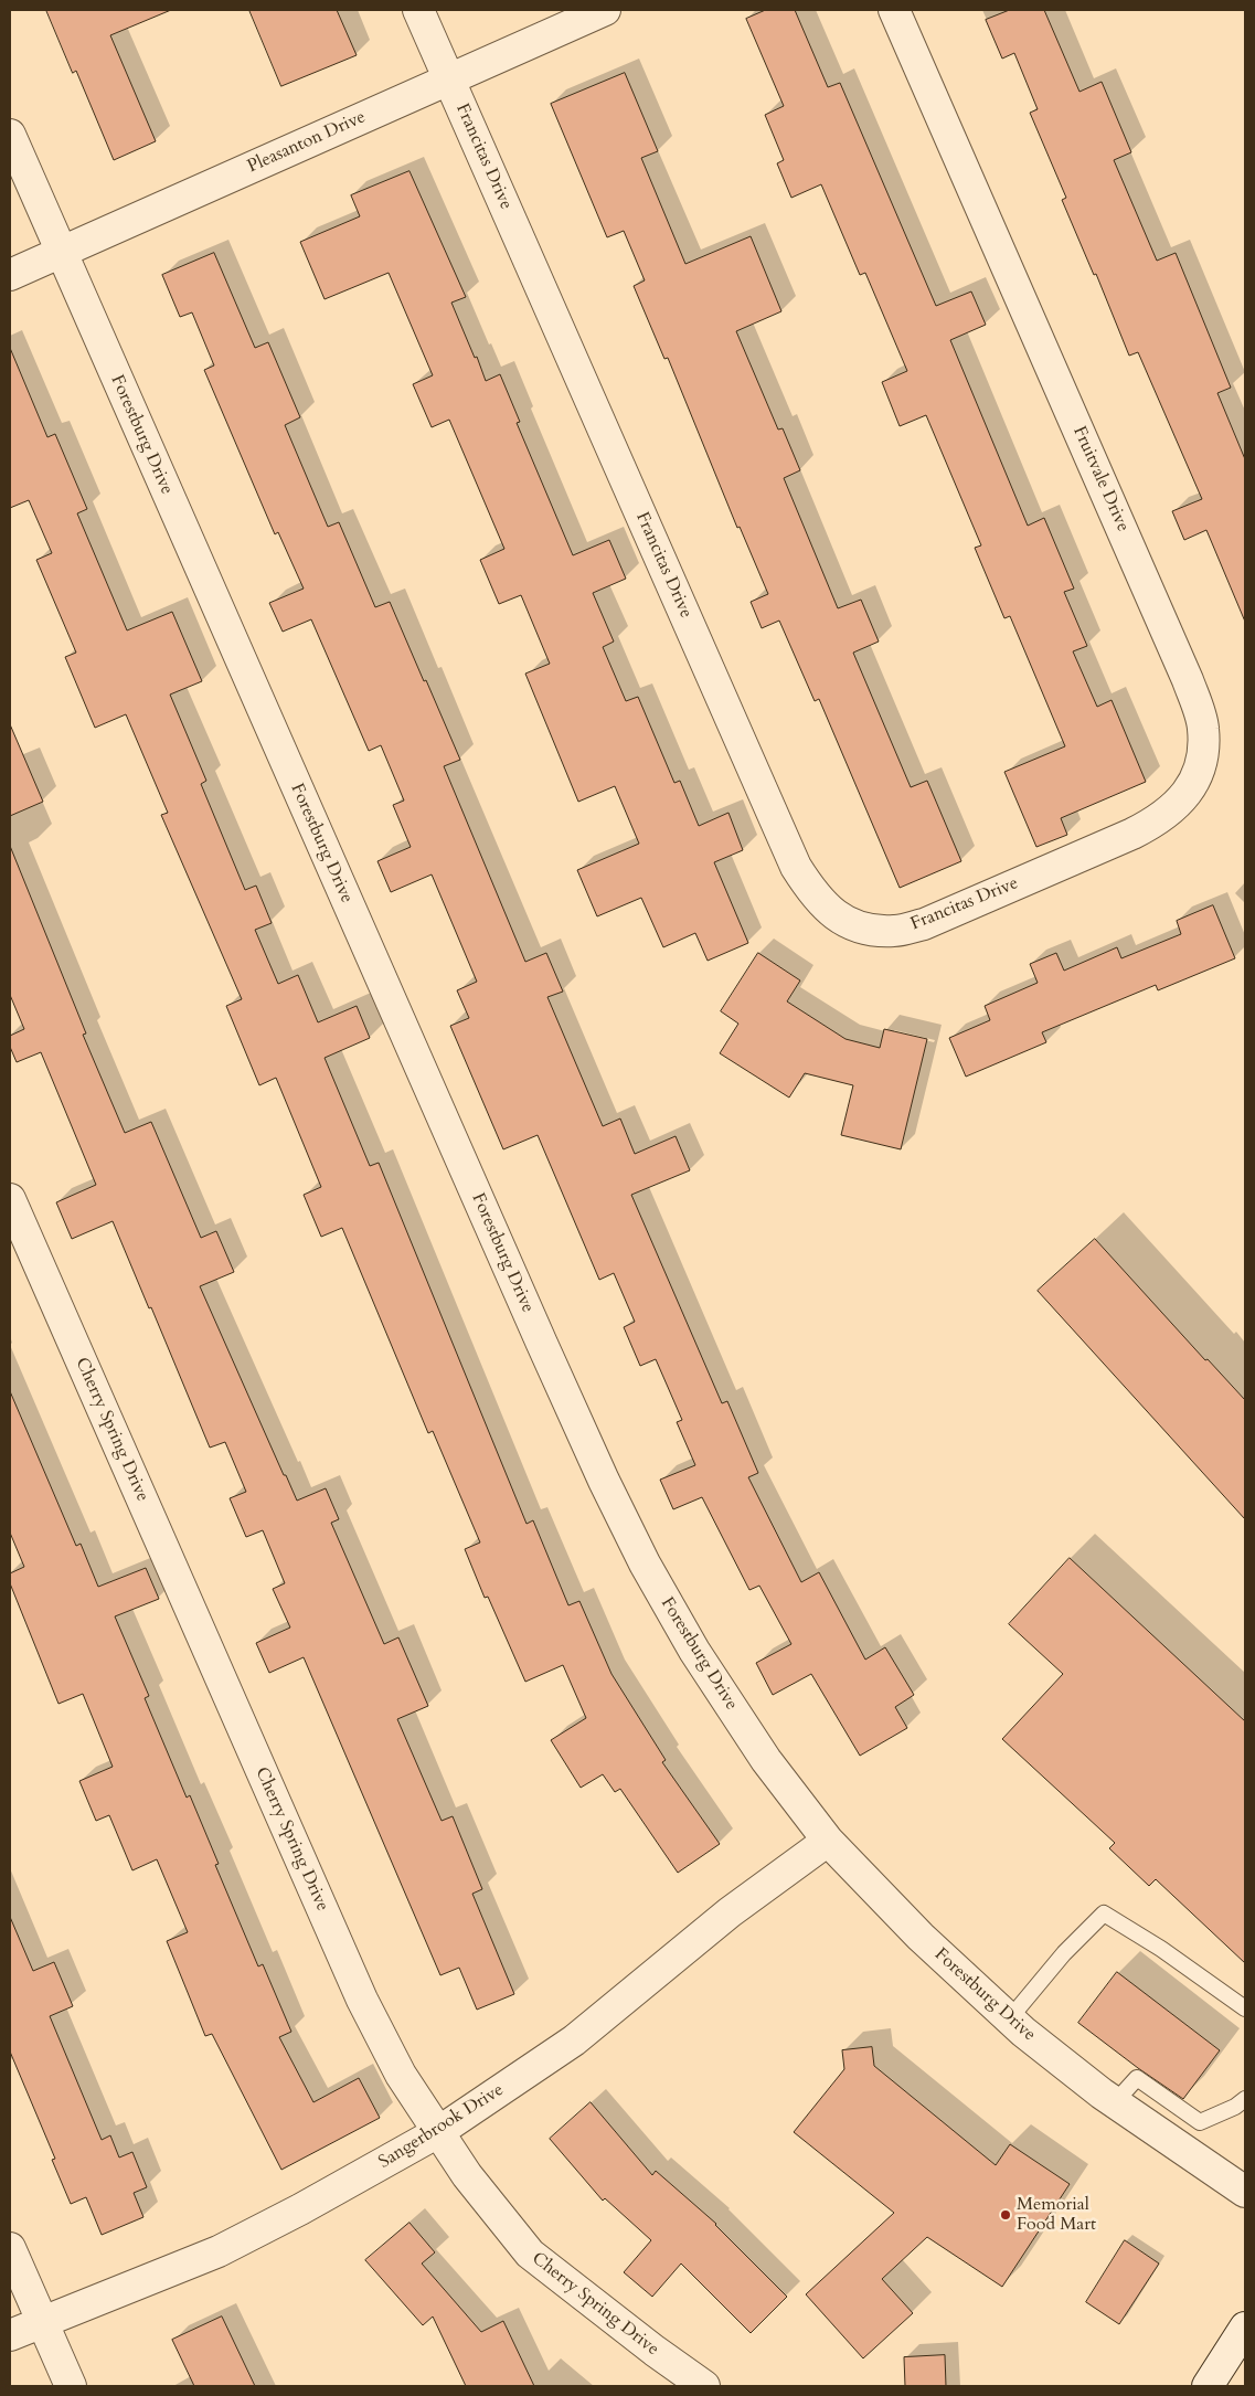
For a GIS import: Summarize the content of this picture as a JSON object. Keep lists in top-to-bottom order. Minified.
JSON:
{"streets":{"street":["Pleasanton Drive","Francitas Drive","Forestburg Drive","Fruitvale Drive","Cherry Spring Drive","Sangerbrook Drive"]},"crossings":[["Pleasanton Drive","Francitas Drive"],["Pleasanton Drive","Forestburg Drive"],["Francitas Drive","Fruitvale Drive"],["Forestburg Drive","Sangerbrook Drive"],["Cherry Spring Drive","Sangerbrook Drive"]],"places":["Memorial Food Mart"]}
